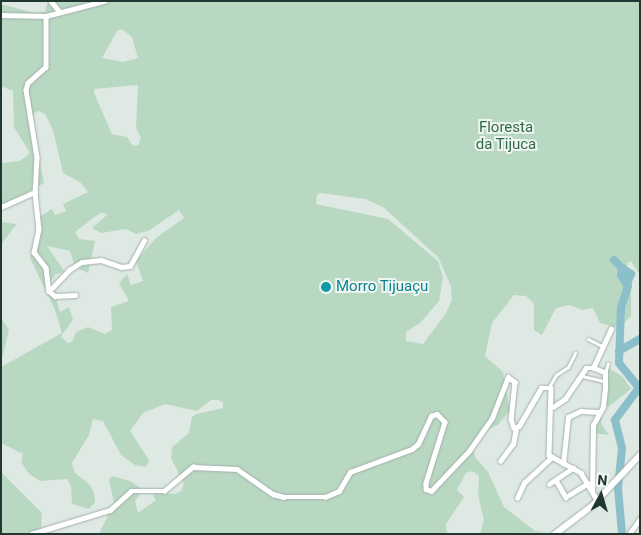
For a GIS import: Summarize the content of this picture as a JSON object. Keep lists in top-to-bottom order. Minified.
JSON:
{"parks":["Floresta da Tijuca"],"places":["Morro Tijuaçu"],"north":"top"}
